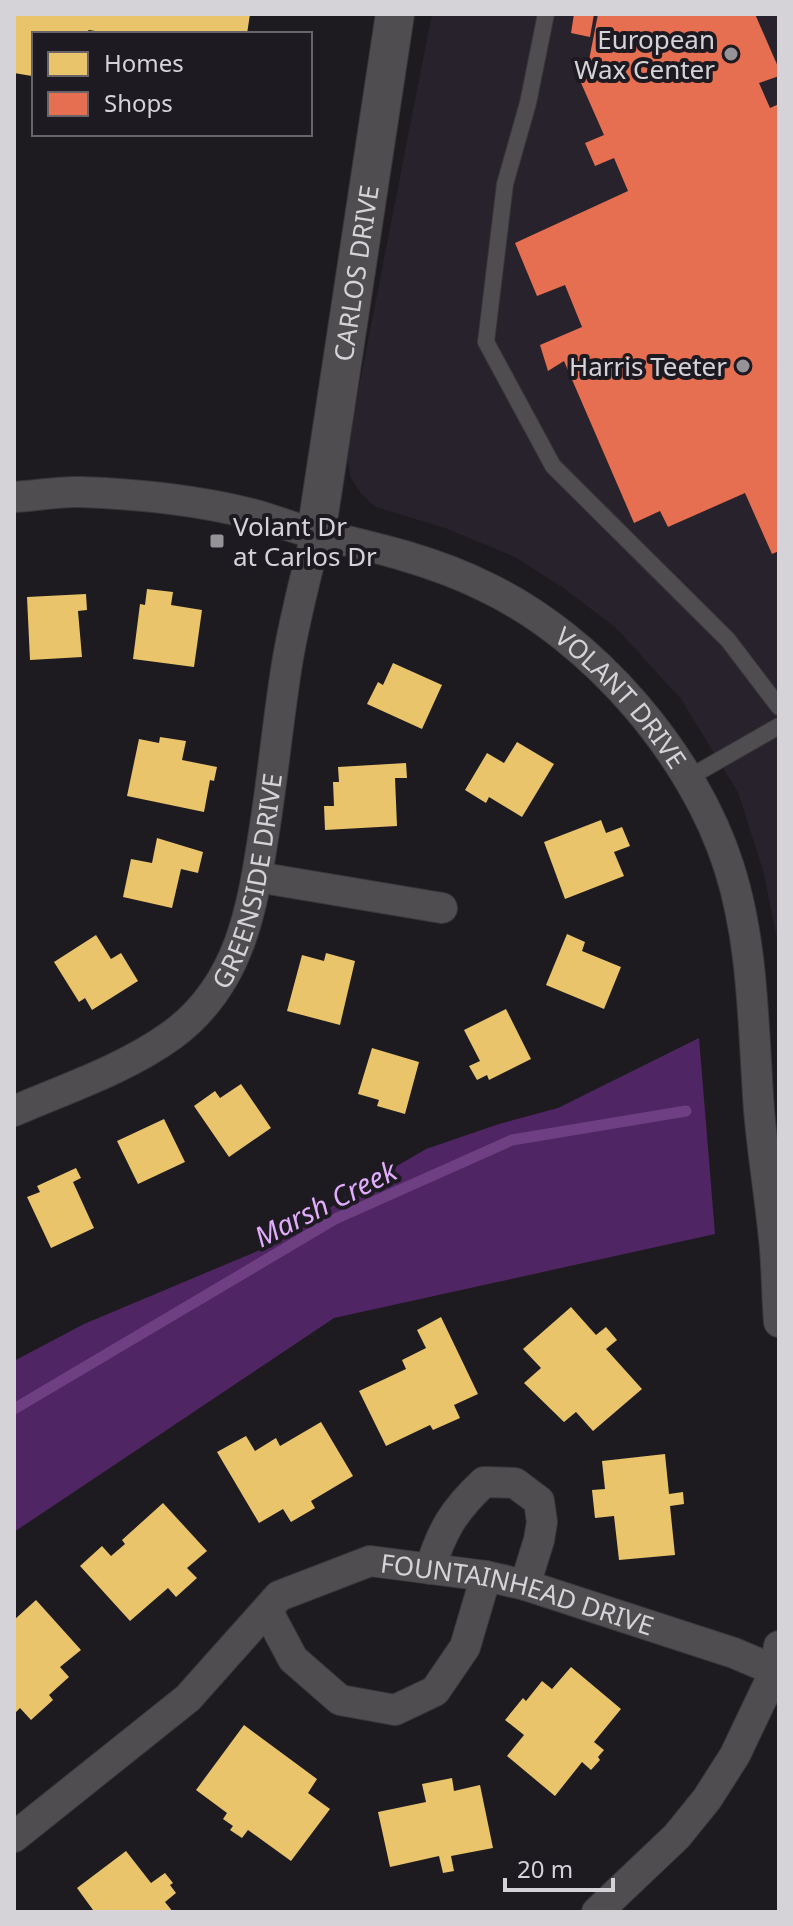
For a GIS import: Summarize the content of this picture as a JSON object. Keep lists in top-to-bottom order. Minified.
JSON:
{"streets":{"street":["CARLOS DRIVE","VOLANT DRIVE","GREENSIDE DRIVE","FOUNTAINHEAD DRIVE"]},"crossings":[["CARLOS DRIVE","VOLANT DRIVE"],["CARLOS DRIVE","GREENSIDE DRIVE"],["VOLANT DRIVE","GREENSIDE DRIVE"]],"water":["Marsh Creek"],"places":{"other":["European Wax Center","Harris Teeter"],"transit":["Volant Dr at Carlos Dr"]},"legend":["Homes","Shops"],"scale_bar":"20 m"}
